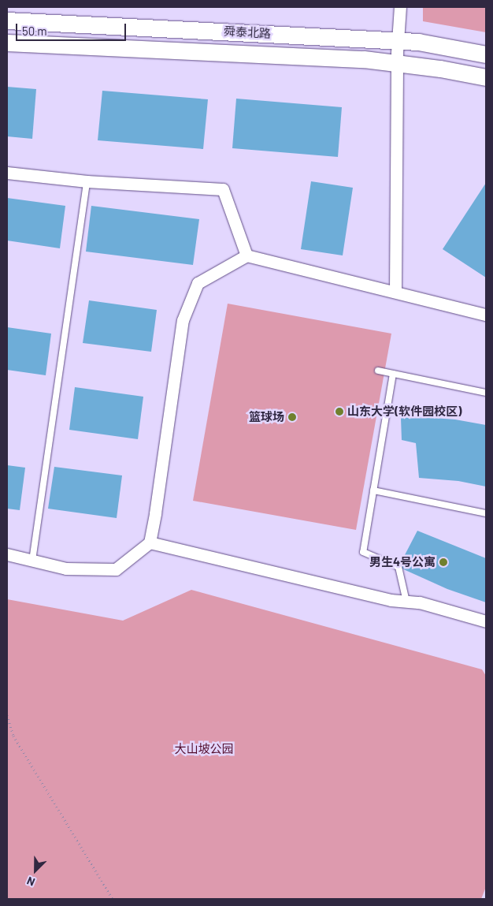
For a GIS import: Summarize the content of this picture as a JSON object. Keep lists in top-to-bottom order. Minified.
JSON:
{"streets":{"main road":["舜泰北路"]},"parks":["大山坡公园"],"places":["山东大学(软件园校区)","篮球场","男生4号公寓"],"scale_bar":"50 m","north":"bottom left"}
